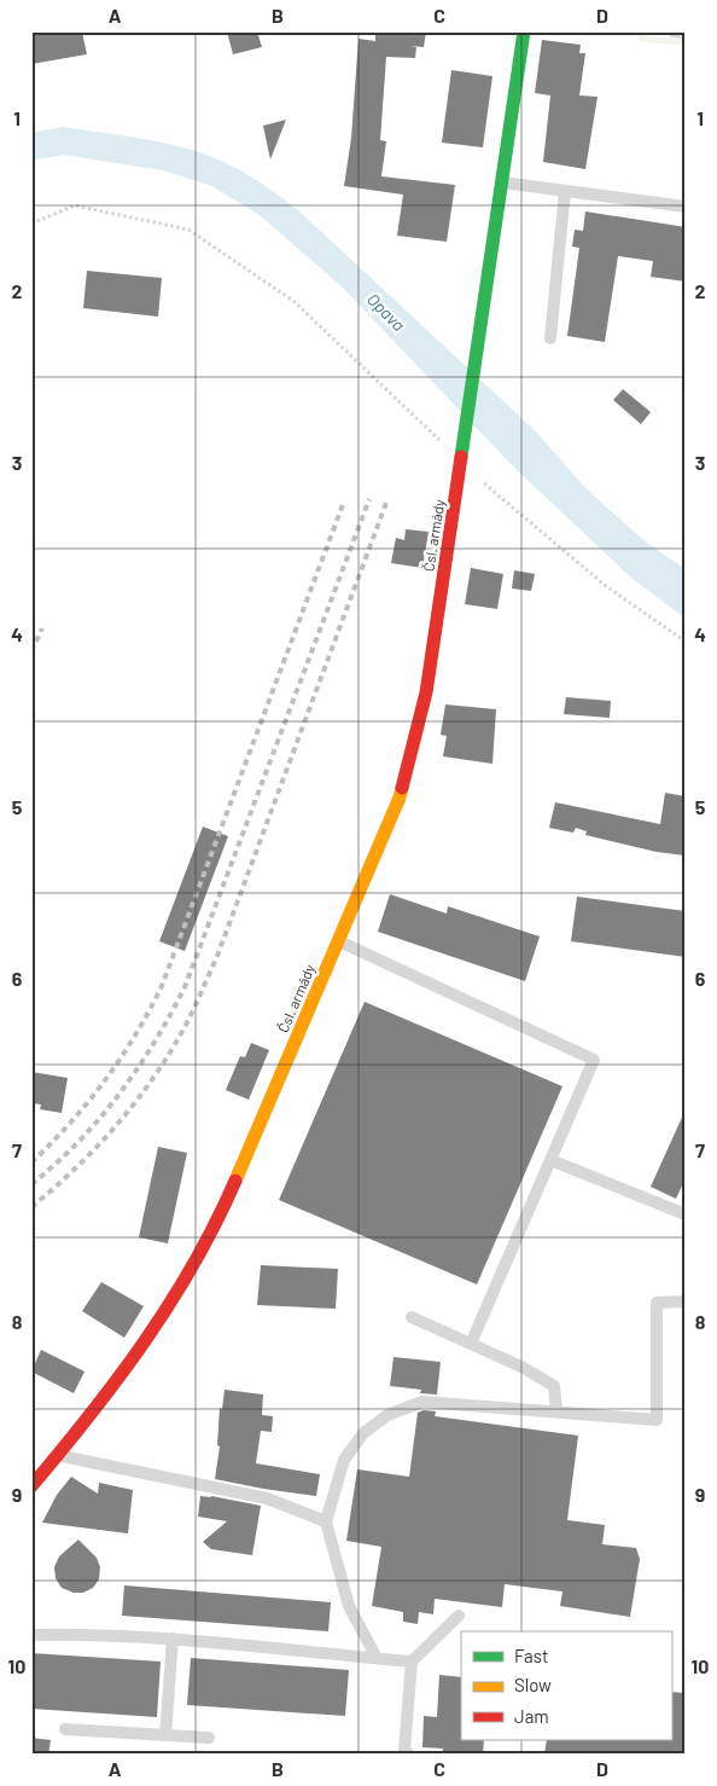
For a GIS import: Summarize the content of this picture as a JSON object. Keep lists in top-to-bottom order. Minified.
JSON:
{"streets":{"main road":["Čsl. armády"]},"water":["Opava"],"legend":["Fast","Slow","Jam"],"grid":{"columns":["A","B","C","D"],"rows":["1","2","3","4","5","6","7","8","9","10"]}}
